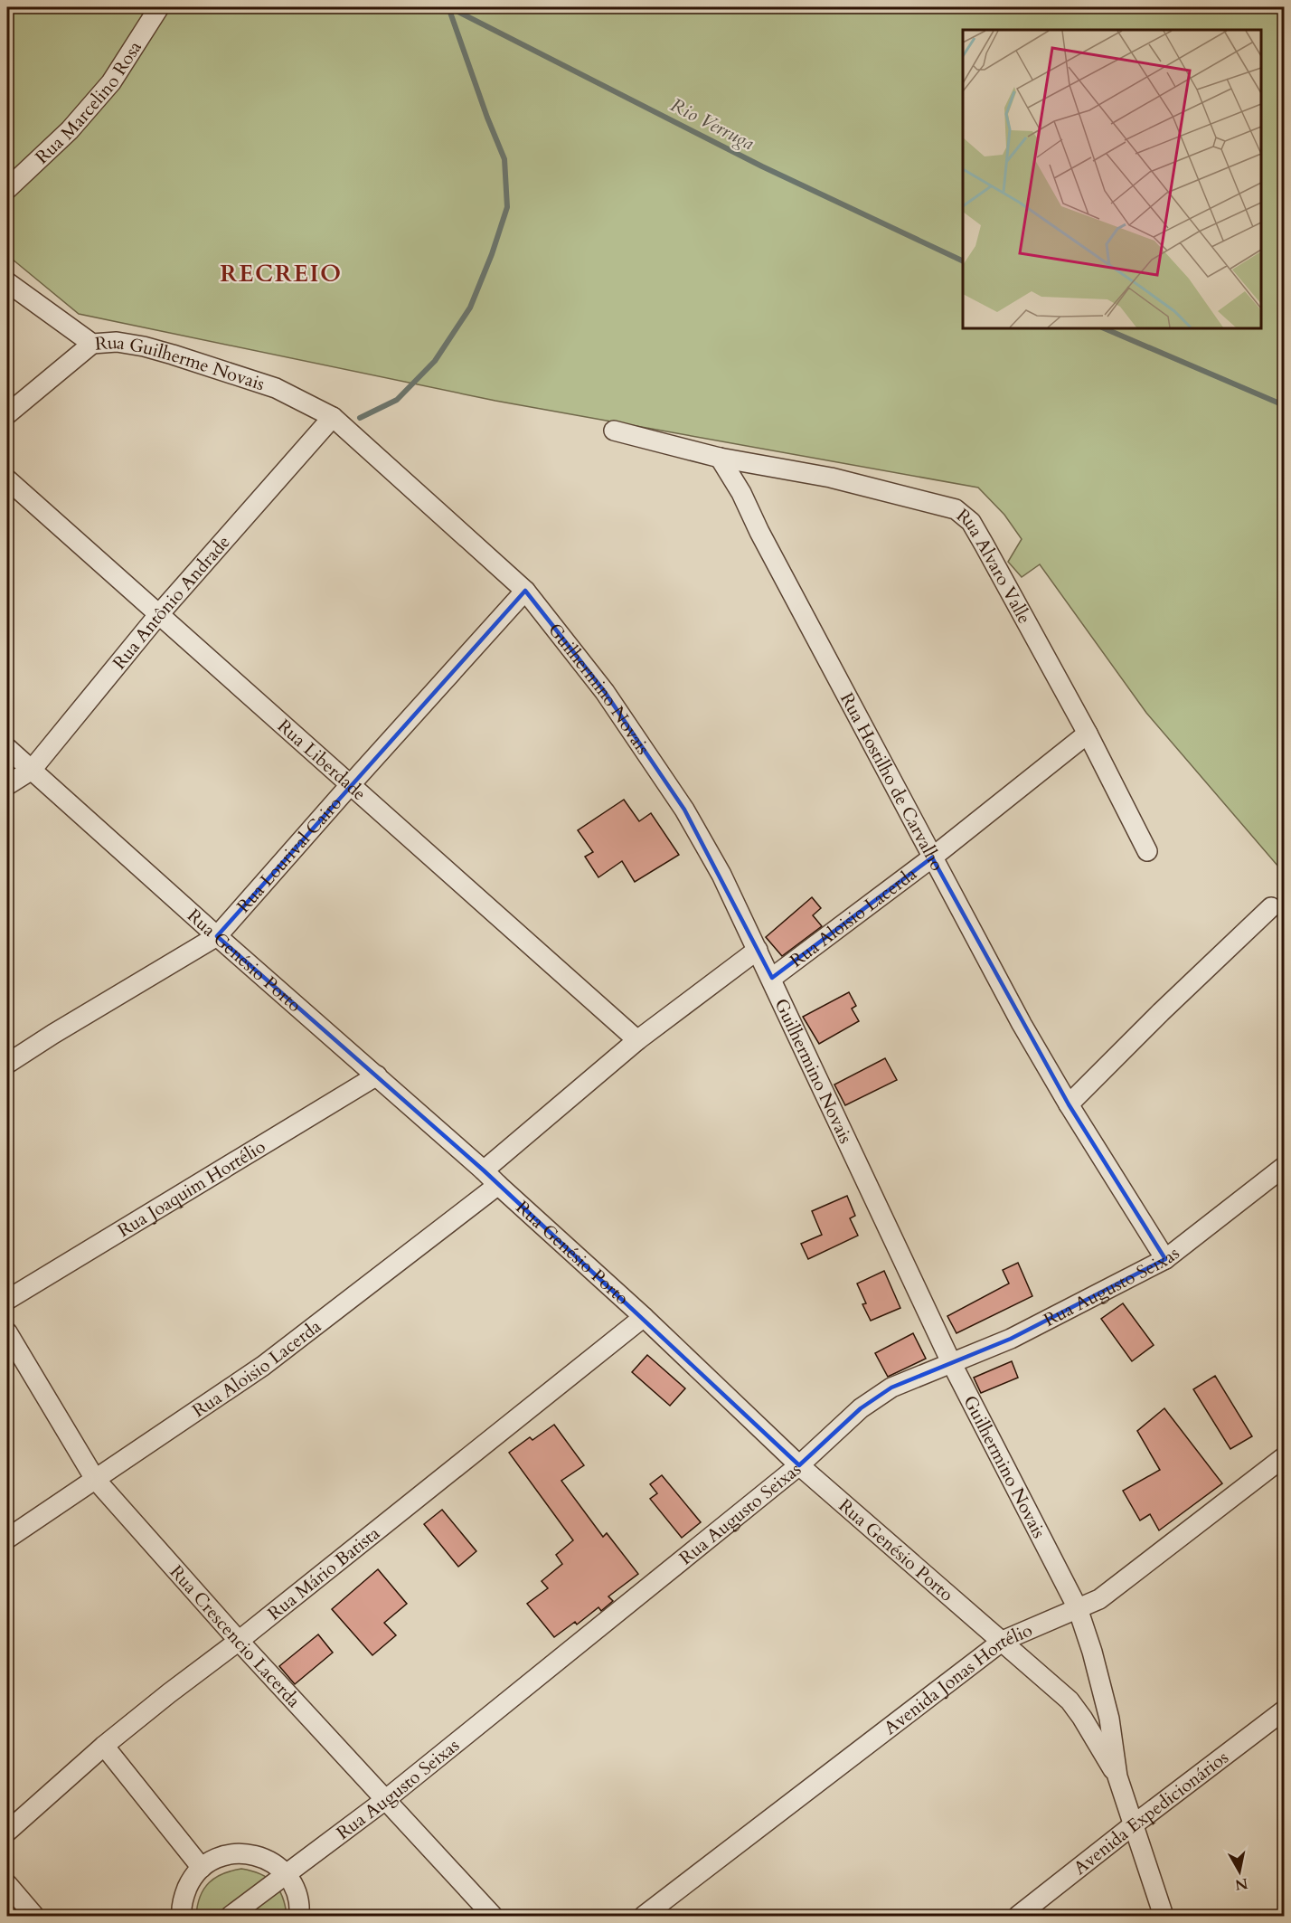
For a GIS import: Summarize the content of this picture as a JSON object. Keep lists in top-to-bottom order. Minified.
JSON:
{"streets":{"street":["Rua Marcelino Rosa","Rua Guilherme Novais","Rua Alvaro Valle","Rua Antônio Andrade","Guilhermino Novais","Rua Liberdade","Rua Hostilho de Carvalho","Rua Lourival Cairo","Rua Aloisio Lacerda","Rua Genésio Porto","Rua Joaquim Hortélio","Rua Augusto Seixas","Rua Mário Batista","Rua Crescencio Lacerda","Avenida Jonas Hortélio","Avenida Expedicionários"]},"crossings":[["Rua Guilherme Novais","Rua Antônio Andrade"],["Rua Guilherme Novais","Guilhermino Novais"],["Rua Alvaro Valle","Rua Hostilho de Carvalho"],["Rua Alvaro Valle","Rua Aloisio Lacerda"],["Rua Antônio Andrade","Guilhermino Novais"],["Rua Antônio Andrade","Rua Liberdade"],["Rua Antônio Andrade","Rua Genésio Porto"],["Guilhermino Novais","Rua Lourival Cairo"],["Guilhermino Novais","Rua Aloisio Lacerda"],["Guilhermino Novais","Rua Genésio Porto"],["Guilhermino Novais","Rua Augusto Seixas"],["Guilhermino Novais","Avenida Jonas Hortélio"],["Guilhermino Novais","Avenida Expedicionários"],["Rua Liberdade","Rua Lourival Cairo"],["Rua Hostilho de Carvalho","Rua Aloisio Lacerda"],["Rua Hostilho de Carvalho","Rua Augusto Seixas"],["Rua Lourival Cairo","Rua Genésio Porto"],["Rua Aloisio Lacerda","Rua Genésio Porto"],["Rua Aloisio Lacerda","Rua Crescencio Lacerda"],["Rua Genésio Porto","Rua Joaquim Hortélio"],["Rua Genésio Porto","Rua Augusto Seixas"],["Rua Genésio Porto","Rua Mário Batista"],["Rua Genésio Porto","Avenida Jonas Hortélio"],["Rua Augusto Seixas","Rua Crescencio Lacerda"],["Rua Mário Batista","Rua Crescencio Lacerda"]],"districts":["RECREIO"],"water":["Rio Verruga"],"north":"bottom"}
